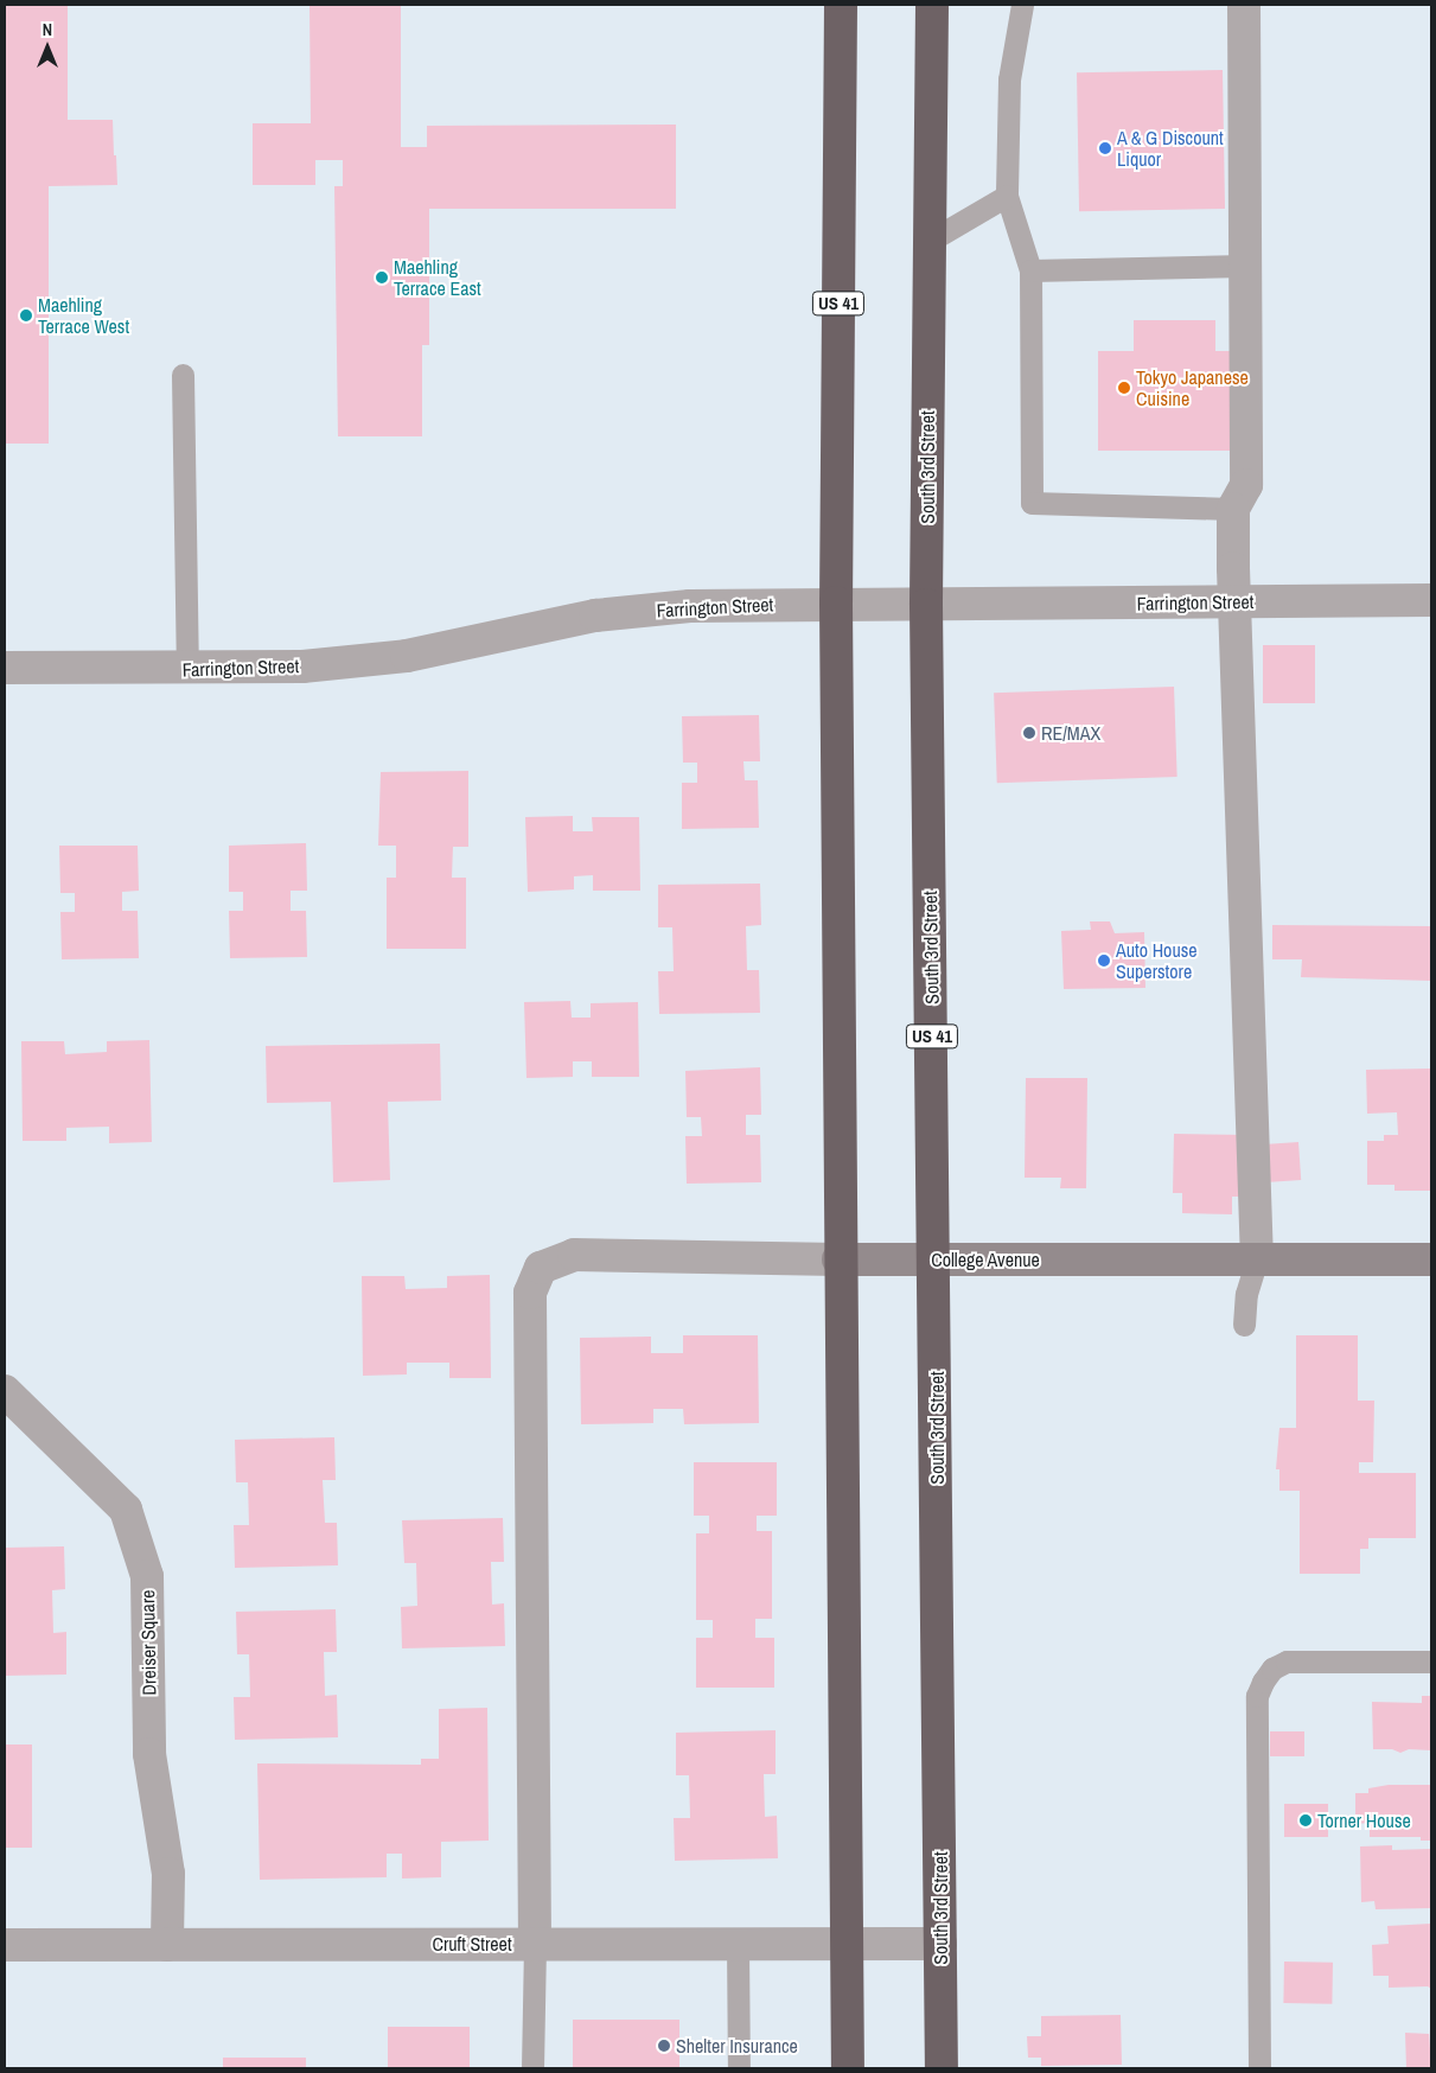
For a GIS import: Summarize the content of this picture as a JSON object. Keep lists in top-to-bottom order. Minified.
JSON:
{"streets":{"highway":["US 41","South 3rd Street"],"street":["Farrington Street","College Avenue","Dreiser Square","Cruft Street"]},"crossings":[["US 41","Farrington Street"],["US 41","College Avenue"],["US 41","Cruft Street"],["South 3rd Street","Farrington Street"],["South 3rd Street","College Avenue"],["South 3rd Street","Cruft Street"],["College Avenue","Cruft Street"],["Dreiser Square","Cruft Street"]],"places":["A & G Discount Liquor","Maehling Terrace East","Maehling Terrace West","Tokyo Japanese Cuisine","RE/MAX","Auto House Superstore","Torner House","Shelter Insurance"],"north":"top"}
